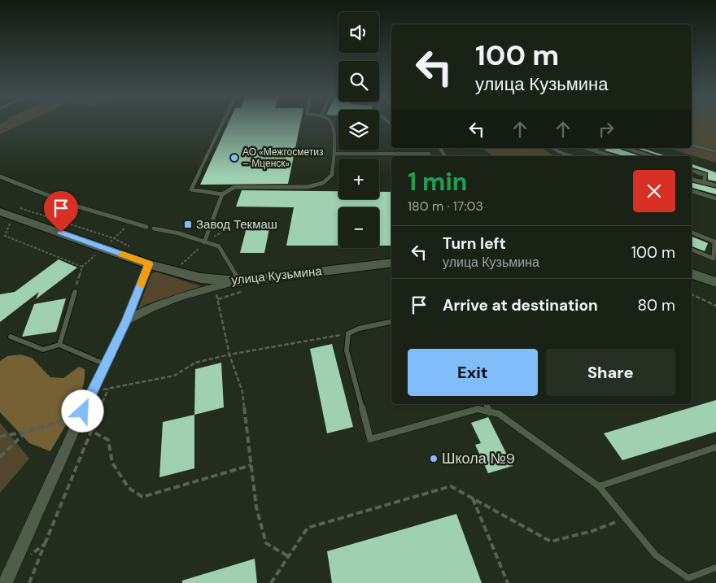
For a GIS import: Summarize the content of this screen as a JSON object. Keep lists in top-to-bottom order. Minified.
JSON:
{"streets":{"main road":["улица Кузьмина"]},"places":{"other":["АО «Межгосметиз – Мценск»","Школа №9"],"transit":["Завод Текмаш"]},"page":{"map_buttons":["+","−"],"turn":["100 m","улица Кузьмина"],"heading":["1 min","180 m · 17:03"],"list":[{"name":"Turn left","note":"улица Кузьмина","value":"100 m"},{"name":"Arrive at destination","value":"80 m"}],"buttons":["Exit","Share"]}}
